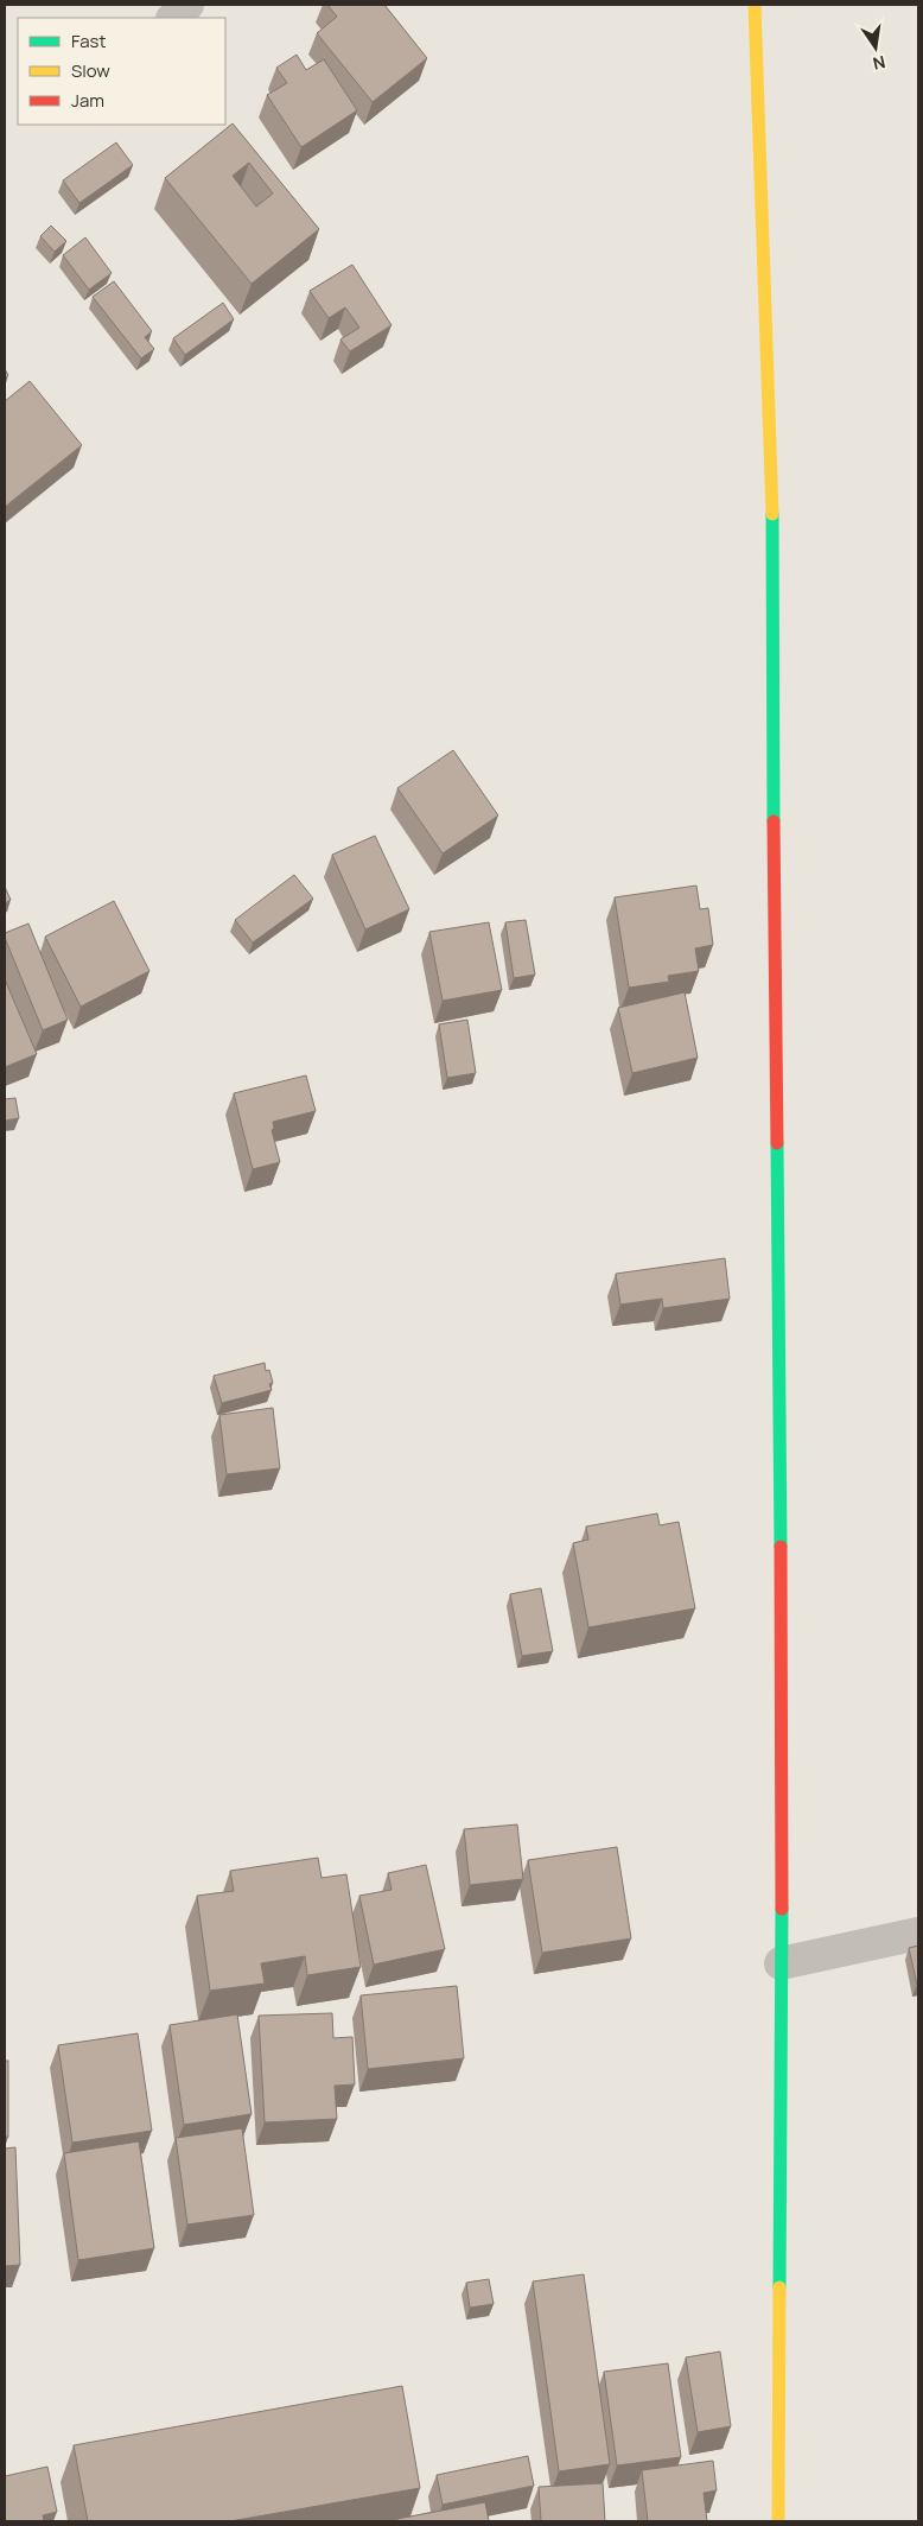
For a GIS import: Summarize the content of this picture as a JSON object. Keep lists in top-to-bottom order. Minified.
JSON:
{"legend":["Fast","Slow","Jam"],"north":"bottom"}
